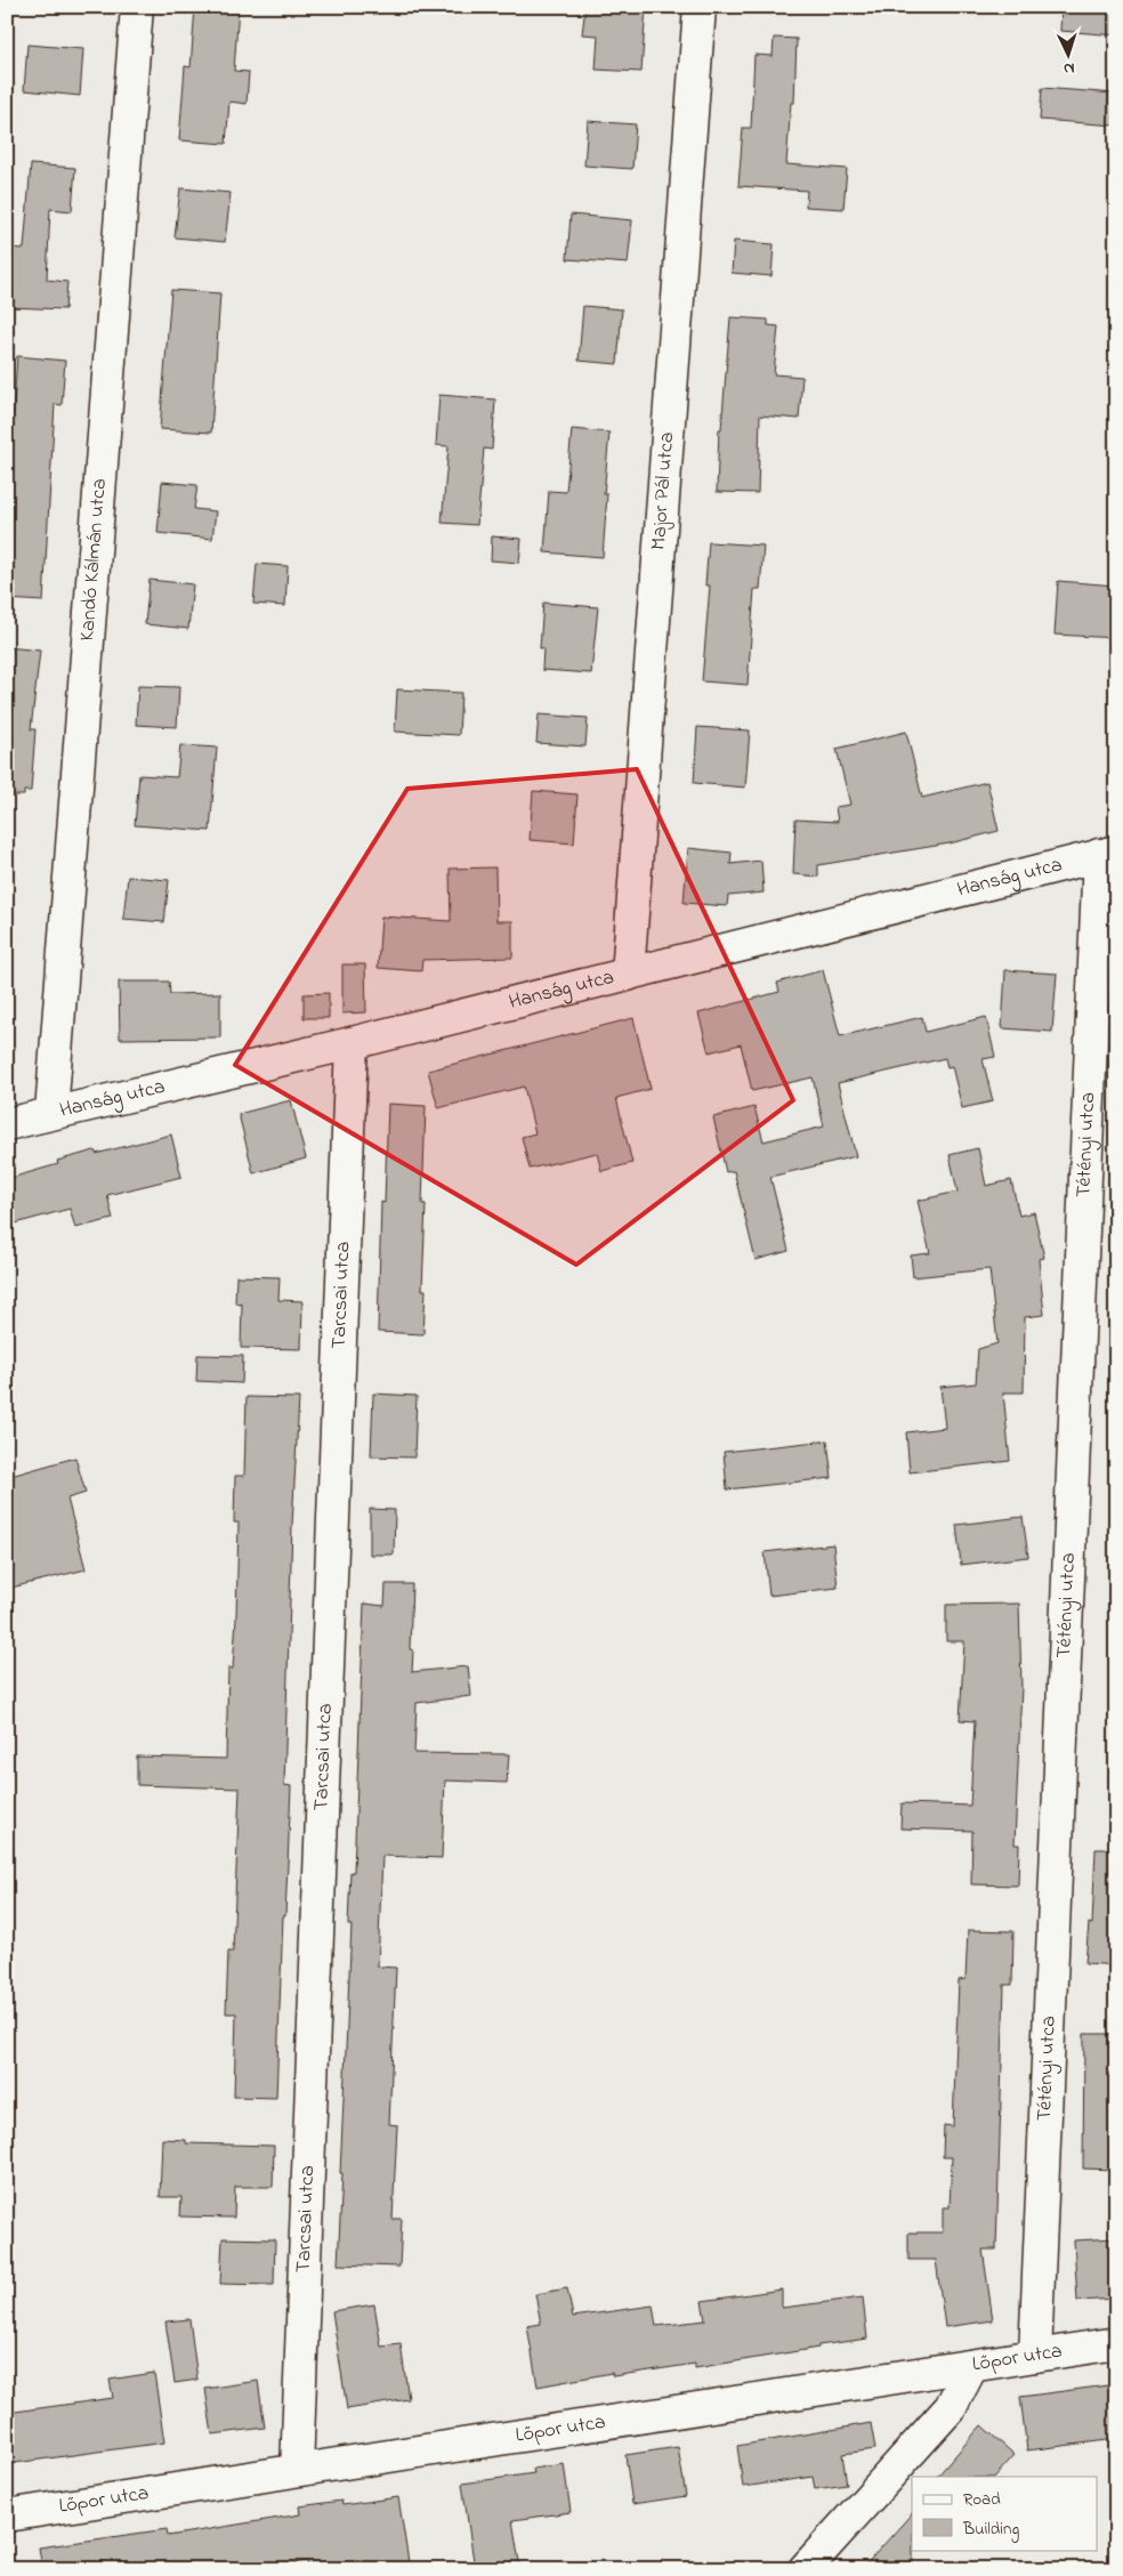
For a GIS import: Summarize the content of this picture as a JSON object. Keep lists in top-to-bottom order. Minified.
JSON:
{"streets":{"street":["Major Pál utca","Kandó Kálmán utca","Hanság utca","Tétényi utca","Tarcsai utca","Lőpor utca"]},"crossings":[["Major Pál utca","Hanság utca"],["Kandó Kálmán utca","Hanság utca"],["Hanság utca","Tétényi utca"],["Hanság utca","Tarcsai utca"],["Tétényi utca","Lőpor utca"],["Tarcsai utca","Lőpor utca"]],"legend":["Road","Building"],"north":"bottom"}
